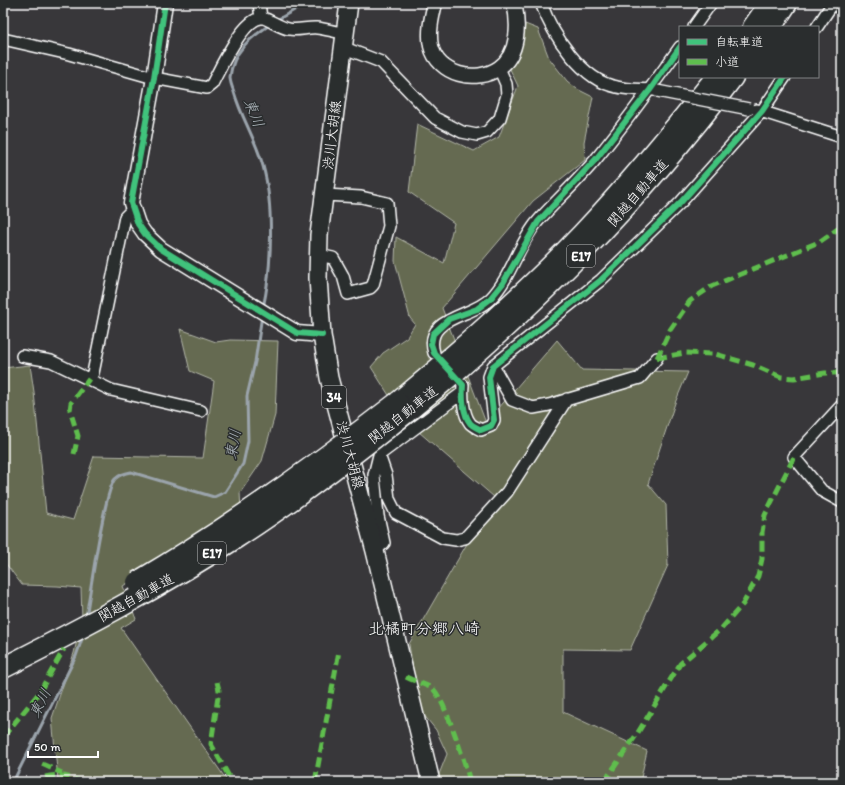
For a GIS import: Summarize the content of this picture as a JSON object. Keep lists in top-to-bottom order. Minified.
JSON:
{"streets":{"highway":["関越自動車道","E17"],"main road":["渋川大胡線","34"]},"districts":["北橘町分郷八崎"],"water":["東川"],"legend":["自転車道","小道"],"scale_bar":"50 m"}
